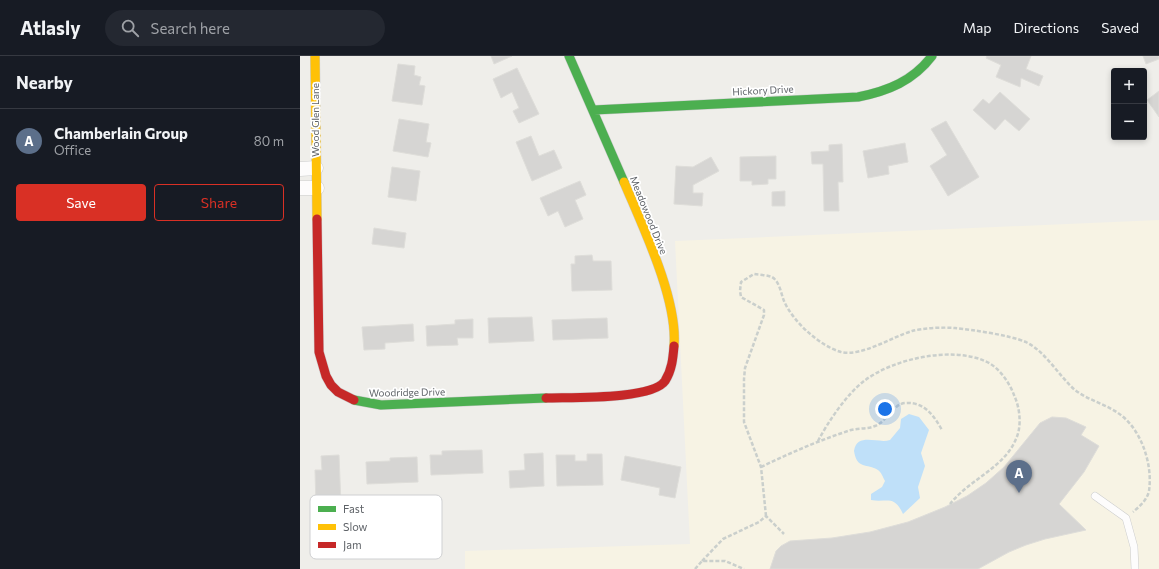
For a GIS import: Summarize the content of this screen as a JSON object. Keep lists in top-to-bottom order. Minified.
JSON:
{"streets":{"street":["Hickory Drive","Wood Glen Lane","Meadowood Drive","Woodridge Drive"]},"crossings":[["Hickory Drive","Meadowood Drive"],["Wood Glen Lane","Woodridge Drive"],["Meadowood Drive","Woodridge Drive"]],"legend":["Fast","Slow","Jam"],"page":{"header":"Atlasly","search":"Search here","nav":["Map","Directions","Saved"],"heading":"Nearby","map_buttons":["+","−"],"list":[{"mark":"A","name":"Chamberlain Group","note":"Office","value":"80 m"}],"buttons":["Save","Share"],"pins":"A"}}
